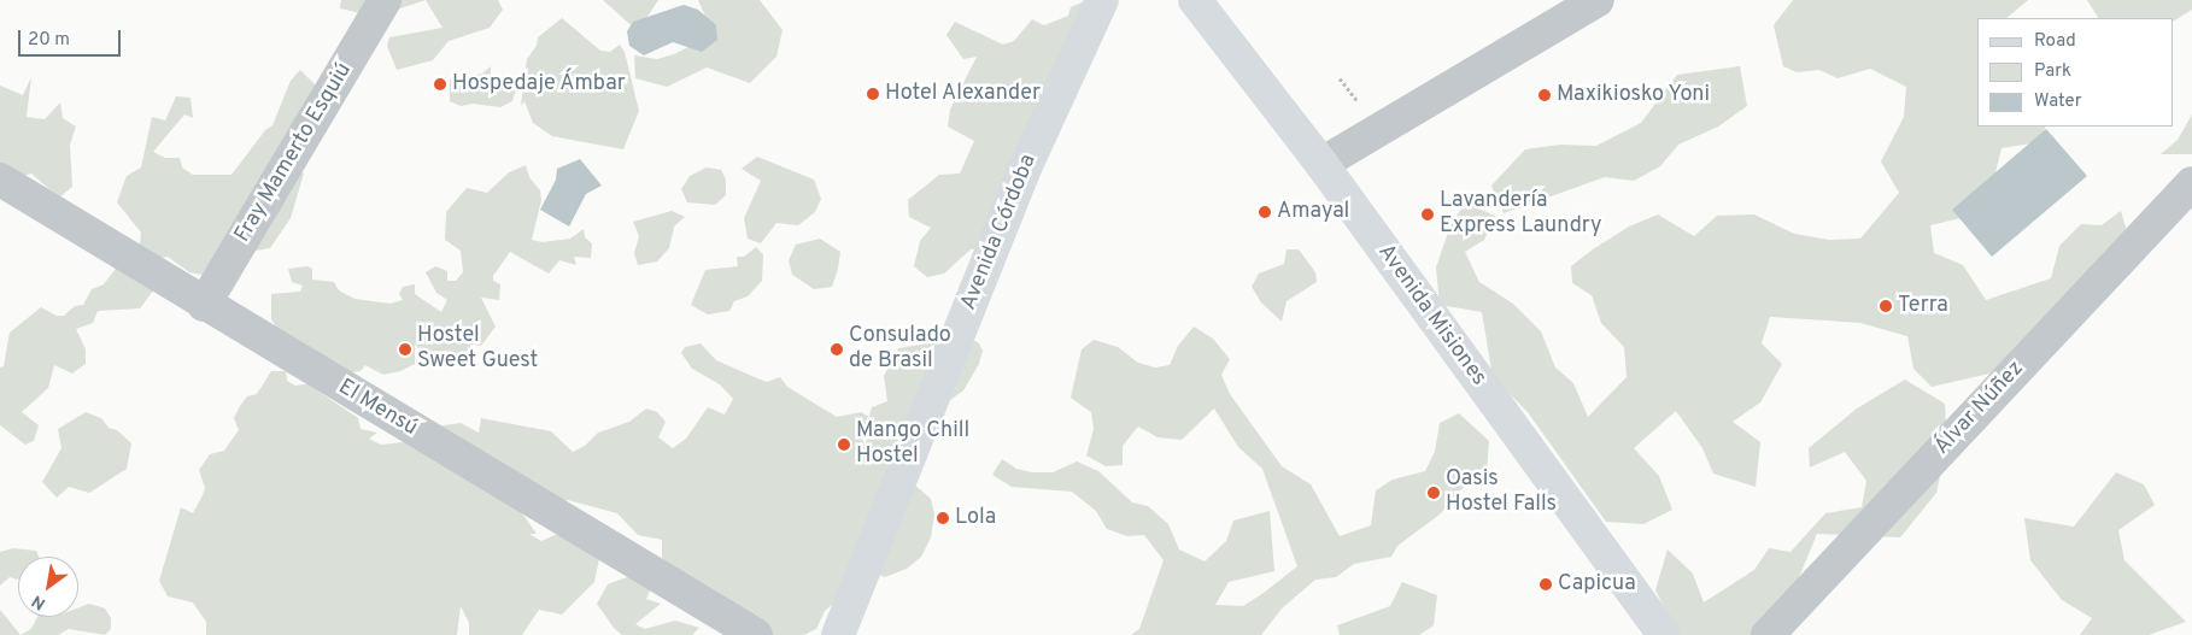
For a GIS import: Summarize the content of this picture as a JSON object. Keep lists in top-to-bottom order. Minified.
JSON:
{"streets":{"main road":["Avenida Córdoba","Avenida Misiones"],"street":["Fray Mamerto Esquiú","El Mensú","Álvar Núñez"]},"crossings":[["Fray Mamerto Esquiú","El Mensú"]],"places":["Hospedaje Ámbar","Hotel Alexander","Maxikiosko Yoni","Amayal","Lavandería Express Laundry","Terra","Hostel Sweet Guest","Consulado de Brasil","Mango Chill Hostel","Oasis Hostel Falls","Lola","Capicua"],"legend":["Road","Park","Water"],"scale_bar":"20 m","north":"bottom left"}
